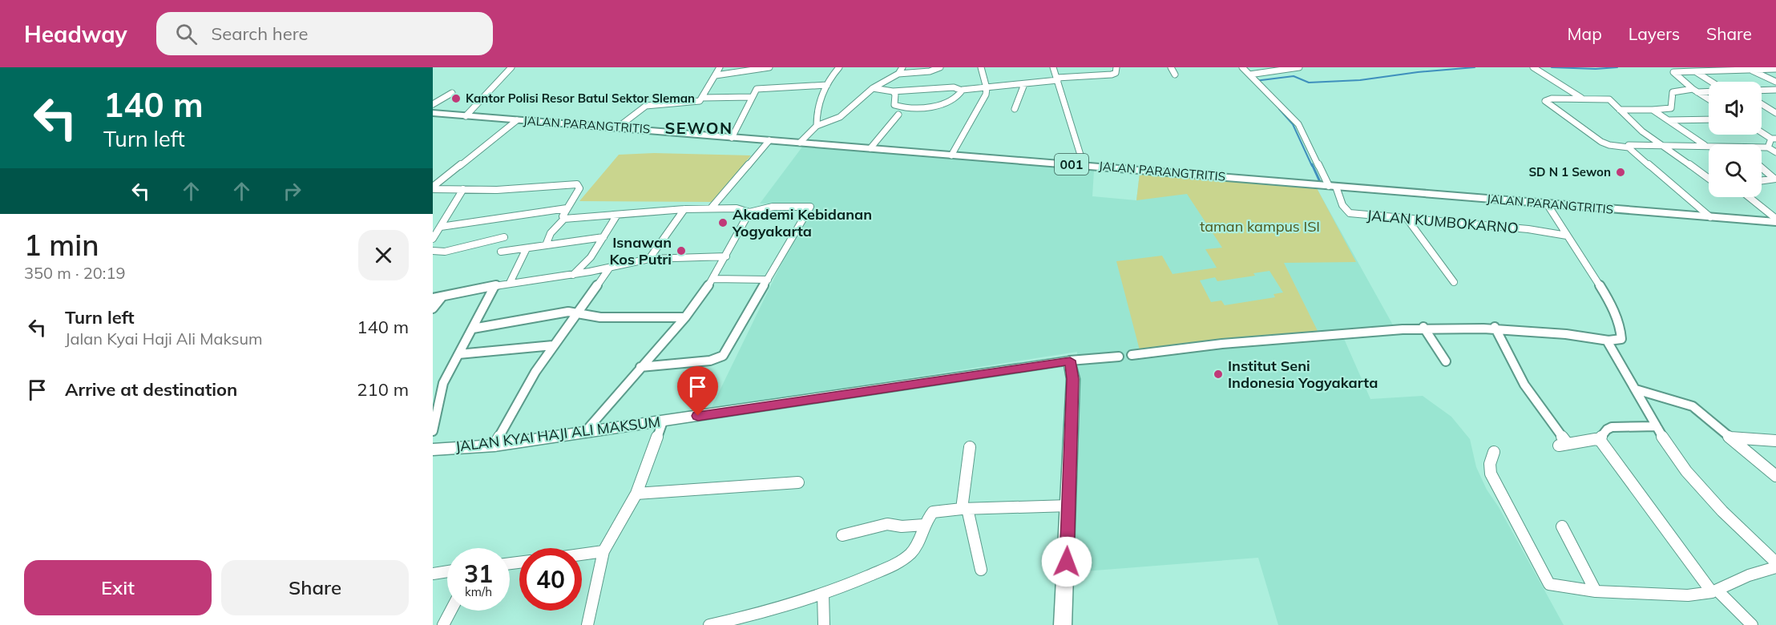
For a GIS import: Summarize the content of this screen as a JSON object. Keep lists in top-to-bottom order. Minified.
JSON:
{"streets":{"main road":["JALAN PARANGTRITIS","001"],"street":["JALAN KUMBOKARNO","JALAN KYAI HAJI ALI MAKSUM"]},"crossings":[["JALAN PARANGTRITIS","JALAN KUMBOKARNO"]],"districts":["SEWON"],"parks":["taman kampus ISI"],"places":["Kantor Polisi Resor Batul Sektor Sleman","SD N 1 Sewon","Akademi Kebidanan Yogyakarta","Isnawan Kos Putri","Institut Seni Indonesia Yogyakarta"],"page":{"header":"Headway","search":"Search here","nav":["Map","Layers","Share"],"turn":["140 m","Turn left"],"heading":["1 min","350 m · 20:19"],"list":[{"name":"Turn left","note":"Jalan Kyai Haji Ali Maksum","value":"140 m"},{"name":"Arrive at destination","value":"210 m"}],"speed":"31 km/h","limit":"40","buttons":["Exit","Share"]}}
